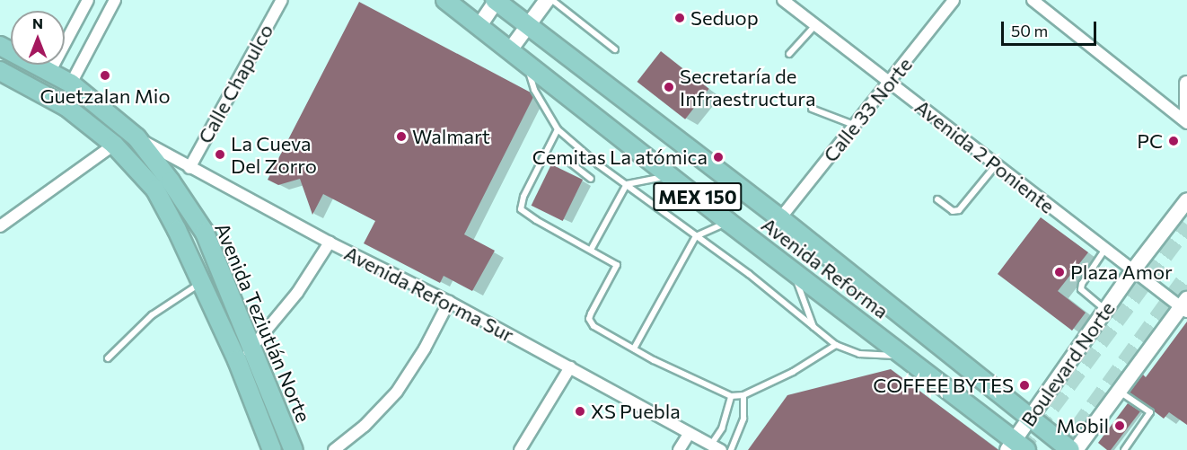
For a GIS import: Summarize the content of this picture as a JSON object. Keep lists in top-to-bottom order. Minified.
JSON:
{"streets":{"main road":["MEX 150","Avenida Reforma","Avenida Teziutlán Norte","Boulevard Norte"],"street":["Calle Chapulco","Calle 33 Norte","Avenida 2 Poniente","Avenida Reforma Sur"]},"crossings":[["Calle Chapulco","Avenida Reforma Sur"],["Calle 33 Norte","Avenida 2 Poniente"],["Calle 33 Norte","Avenida Reforma"],["Avenida 2 Poniente","Boulevard Norte"],["Avenida Reforma","Boulevard Norte"],["Avenida Reforma Sur","Avenida Teziutlán Norte"]],"places":["Seduop","Guetzalan Mio","Secretaría de Infraestructura","Walmart","PC","La Cueva Del Zorro","Cemitas La atómica","Plaza Amor","COFFEE BYTES","XS Puebla","Mobil"],"scale_bar":"50 m","north":"top"}
